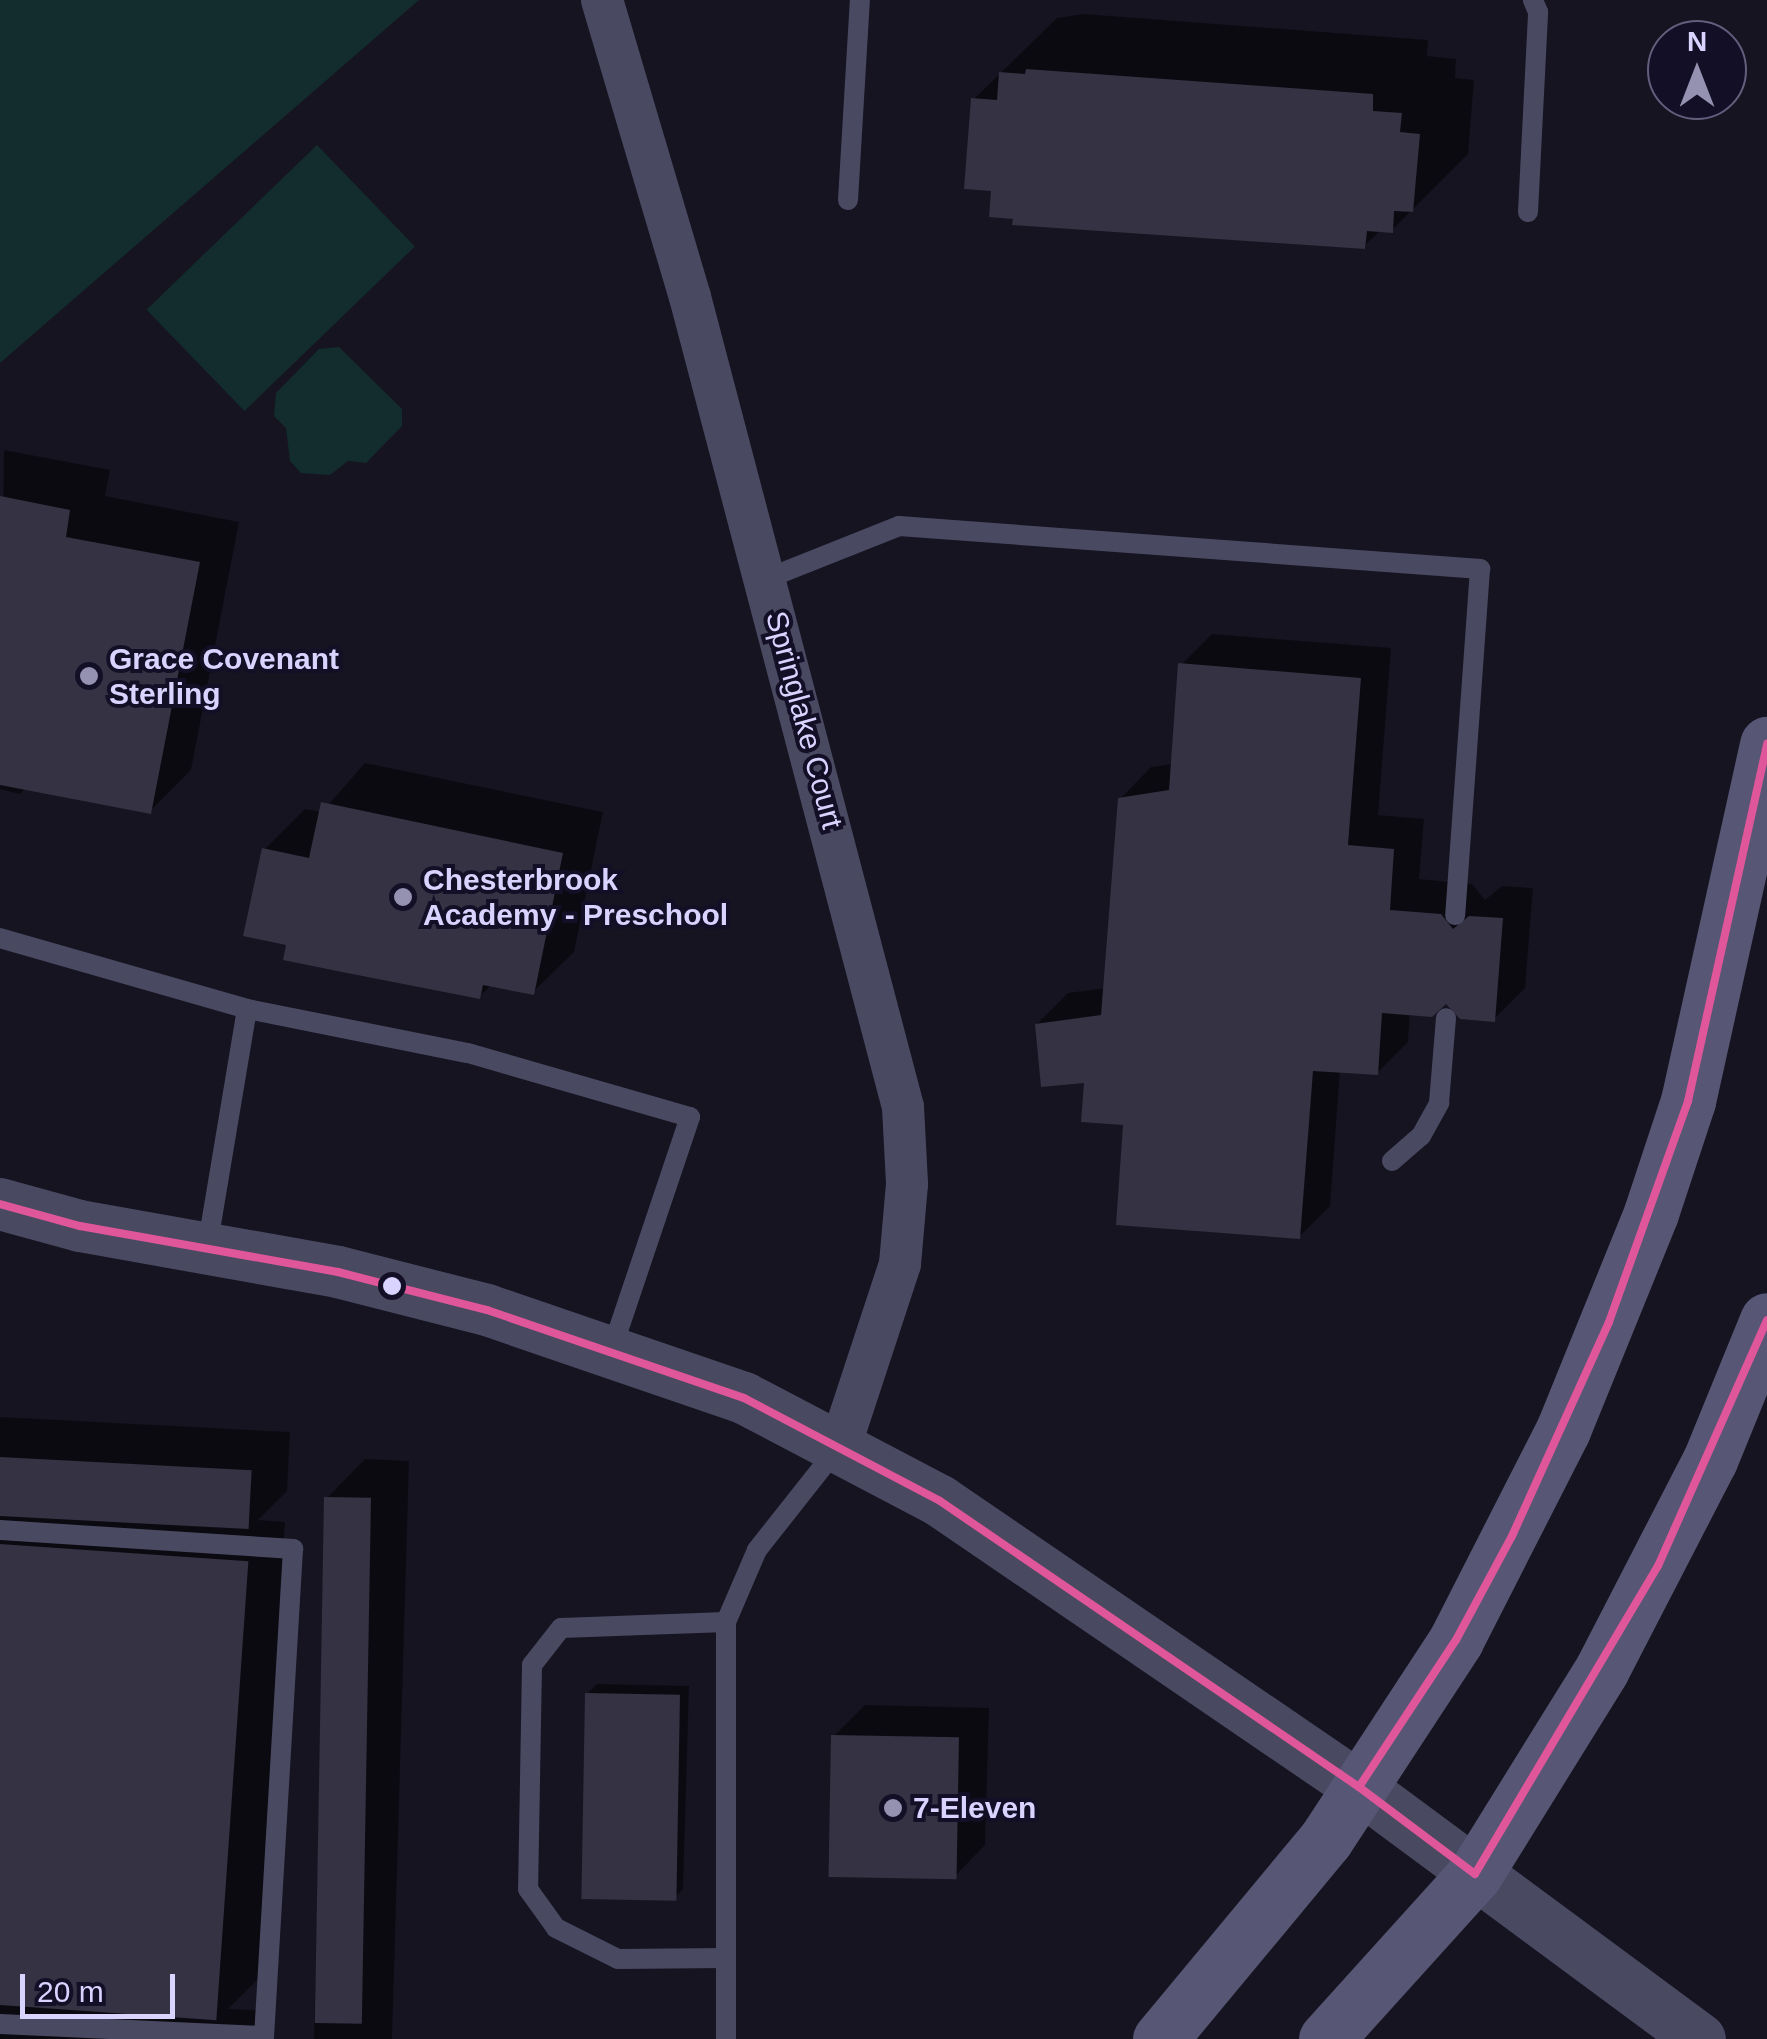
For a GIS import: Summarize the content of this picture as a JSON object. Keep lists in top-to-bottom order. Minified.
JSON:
{"streets":{"street":["Springlake Court"]},"places":["Grace Covenant Sterling","Chesterbrook Academy - Preschool","7-Eleven"],"scale_bar":"20 m","north":"top"}
